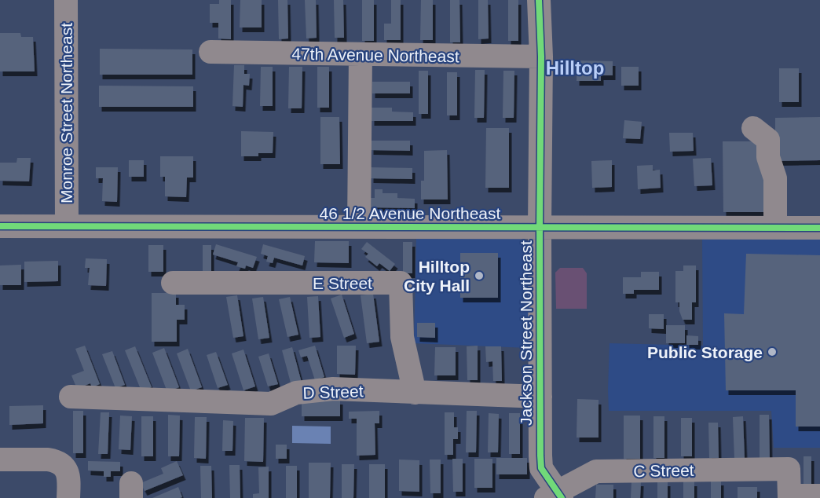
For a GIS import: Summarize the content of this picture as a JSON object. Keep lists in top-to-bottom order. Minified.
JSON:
{"streets":{"street":["47th Avenue Northeast","Monroe Street Northeast","46 1/2 Avenue Northeast","E Street","Jackson Street Northeast","D Street","C Street"]},"crossings":[["47th Avenue Northeast","Jackson Street Northeast"],["Monroe Street Northeast","46 1/2 Avenue Northeast"],["46 1/2 Avenue Northeast","Jackson Street Northeast"],["E Street","D Street"],["Jackson Street Northeast","D Street"],["Jackson Street Northeast","C Street"]],"districts":["Hilltop"],"places":["Hilltop City Hall","Public Storage"]}
